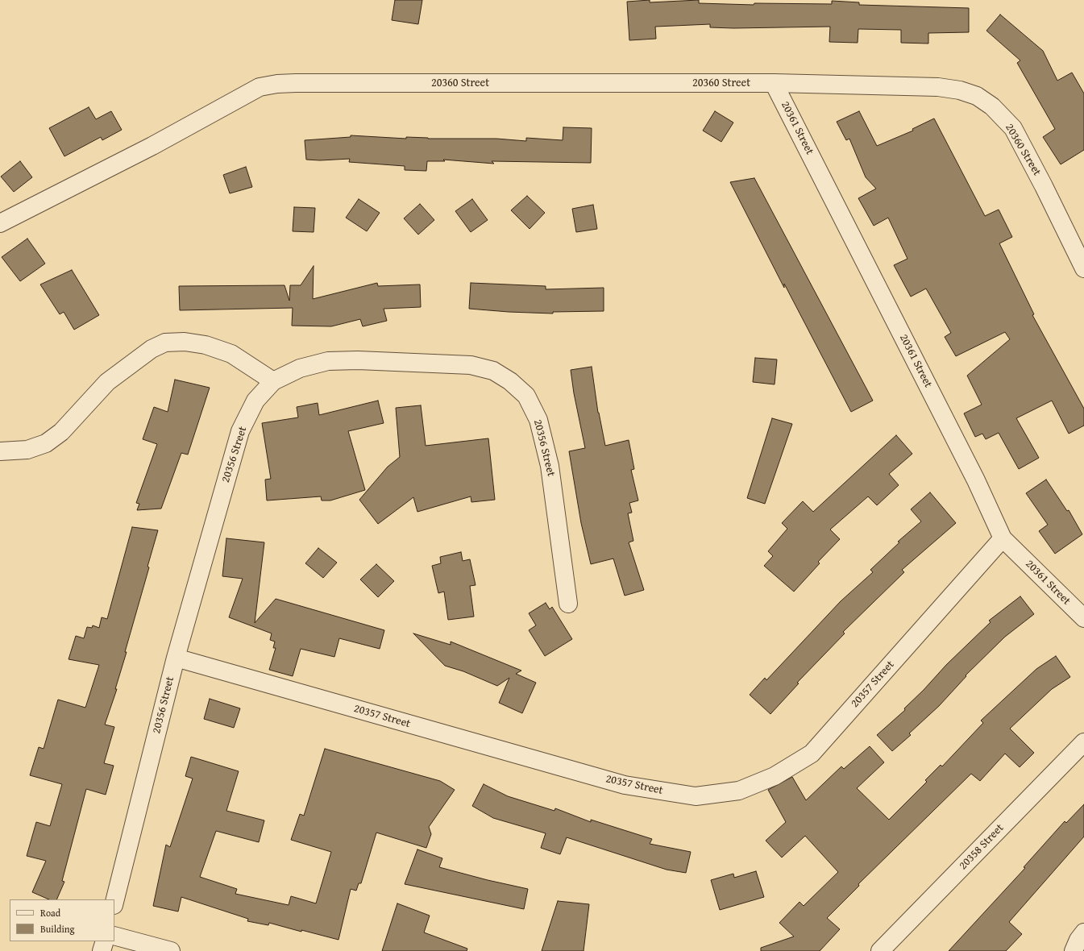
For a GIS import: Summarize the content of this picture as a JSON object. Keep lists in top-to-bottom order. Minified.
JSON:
{"streets":{"street":["20360 Street","20361 Street","20356 Street","20357 Street","20358 Street"]},"crossings":[["20360 Street","20361 Street"],["20361 Street","20357 Street"],["20356 Street","20357 Street"]],"legend":["Road","Building"]}
